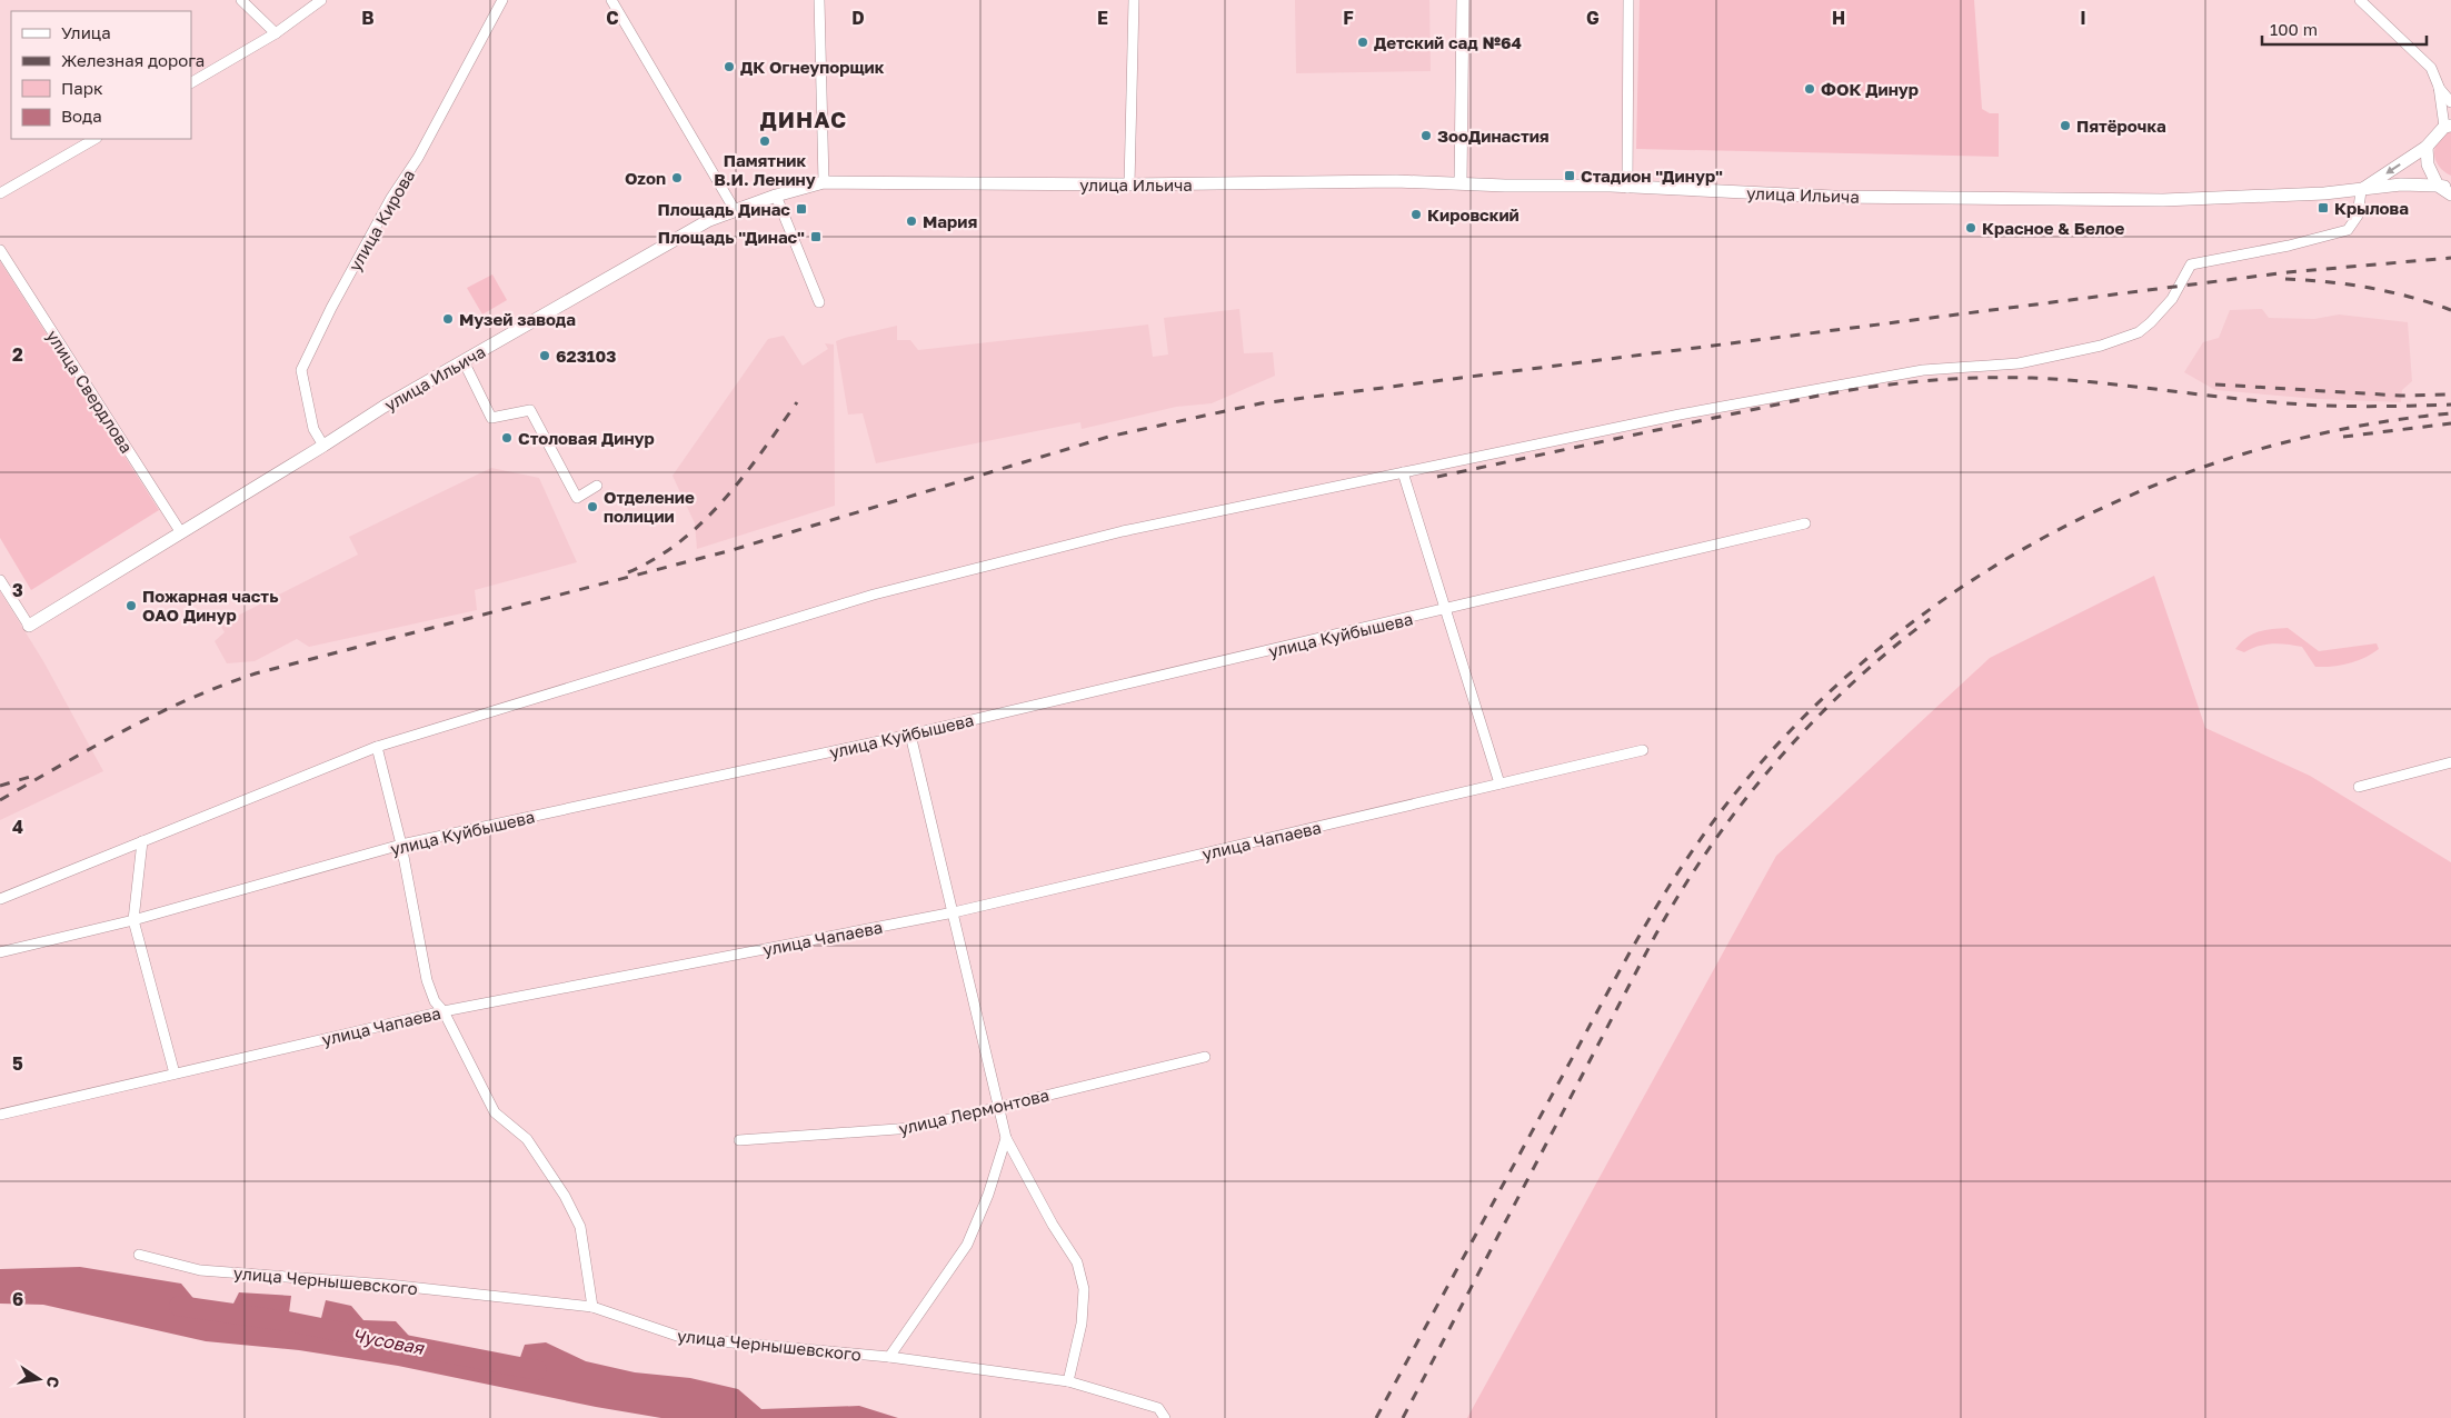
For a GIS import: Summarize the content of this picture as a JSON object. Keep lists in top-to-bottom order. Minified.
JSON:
{"streets":{"street":["улица Ильича","улица Кирова","улица Свердлова","улица Куйбышева","улица Чапаева","улица Лермонтова","улица Чернышевского"]},"crossings":[["улица Ильича","улица Кирова"],["улица Ильича","улица Свердлова"]],"districts":["ДИНАС"],"water":["Чусовая"],"places":{"other":["Детский сад №64","ДК Огнеупорщик","ФОК Динур","Пятёрочка","ЗооДинастия","Памятник В.И. Ленину","Ozon","Кировский","Мария","Красное & Белое","Музей завода","623103","Столовая Динур","Отделение полиции","Пожарная часть ОАО Динур"],"transit":["Стадион \"Динур\"","Крылова","Площадь Динас","Площадь \"Динас\""]},"legend":["Улица","Железная дорога","Парк","Вода"],"scale_bar":"100 m","north":"right","grid":{"columns":["B","C","D","E","F","G","H","I"],"rows":["2","3","4","5","6"]}}
